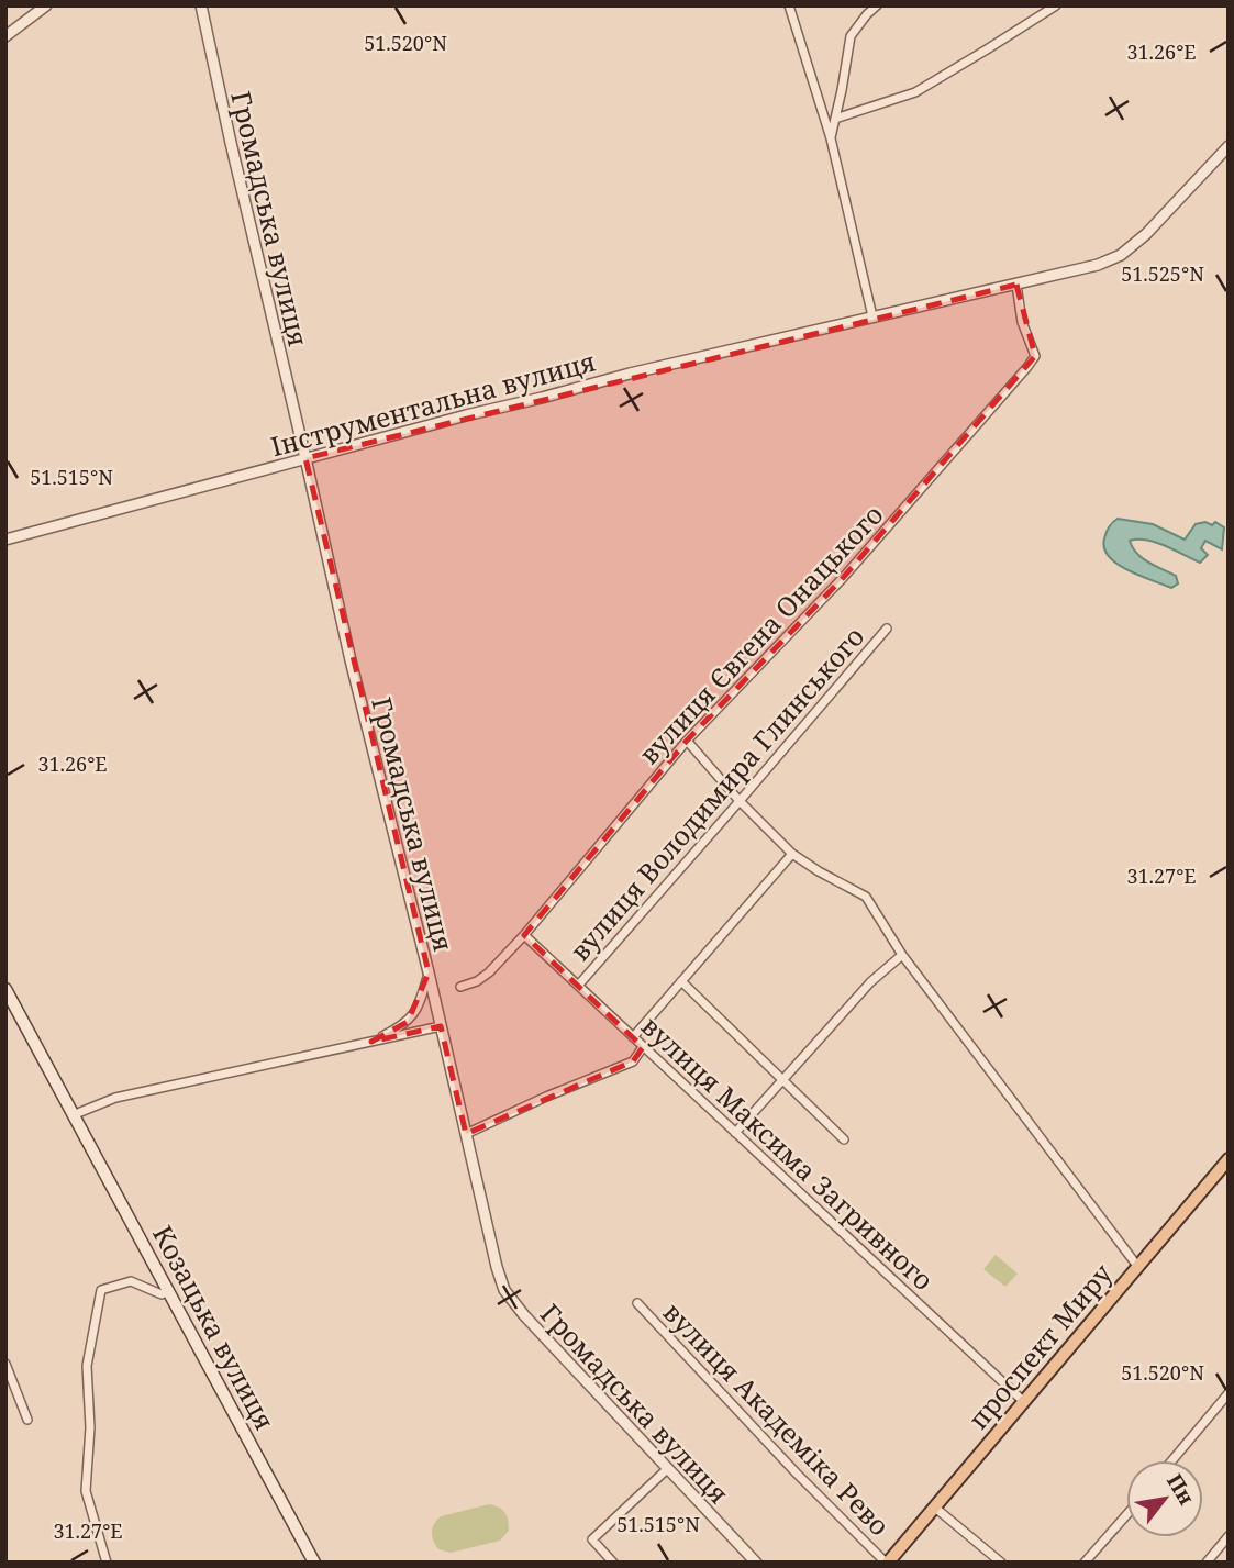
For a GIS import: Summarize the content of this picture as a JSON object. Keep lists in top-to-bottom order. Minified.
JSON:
{"streets":{"main road":["Козацька вулиця","проспект Миру"],"street":["Громадська вулиця","Інструментальна вулиця","вулиця Євгена Онацького","вулиця Володимира Глинського","вулиця Максима Загривного","вулиця Академіка Рево"]},"crossings":[["Громадська вулиця","Інструментальна вулиця"],["Інструментальна вулиця","вулиця Євгена Онацького"],["вулиця Євгена Онацького","вулиця Максима Загривного"],["вулиця Володимира Глинського","вулиця Максима Загривного"],["вулиця Максима Загривного","проспект Миру"],["проспект Миру","вулиця Академіка Рево"]],"north":"top right","coordinates":["51.520°N","31.26°E","51.525°N","51.515°N","31.27°E"]}
